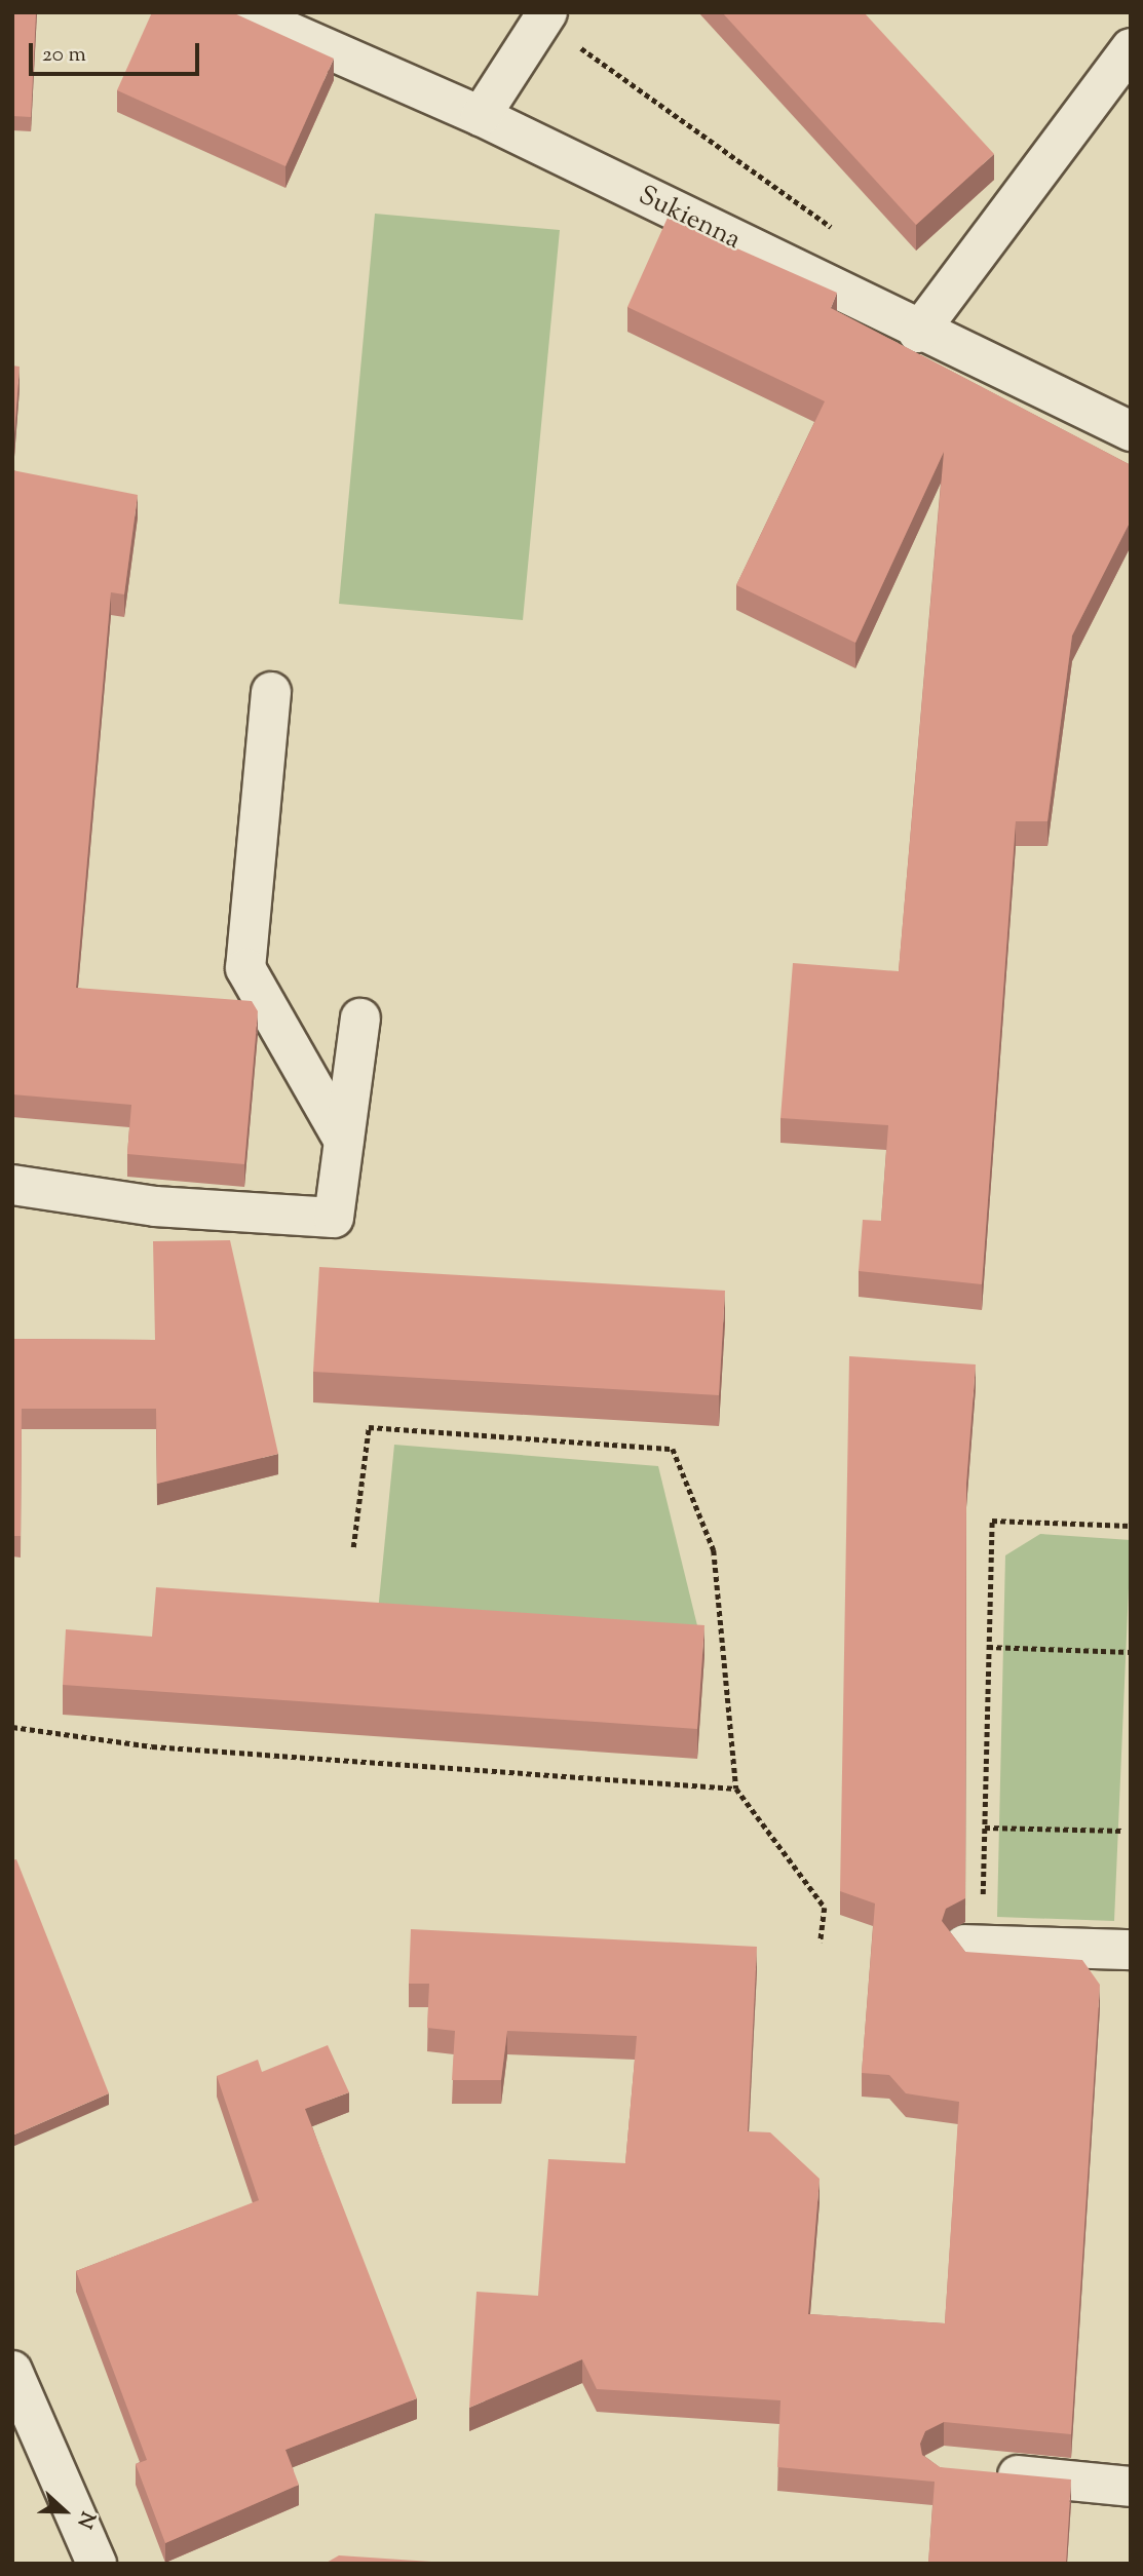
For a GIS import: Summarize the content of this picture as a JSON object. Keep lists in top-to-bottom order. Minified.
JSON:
{"streets":{"street":["Sukienna"]},"scale_bar":"20 m","north":"right"}
